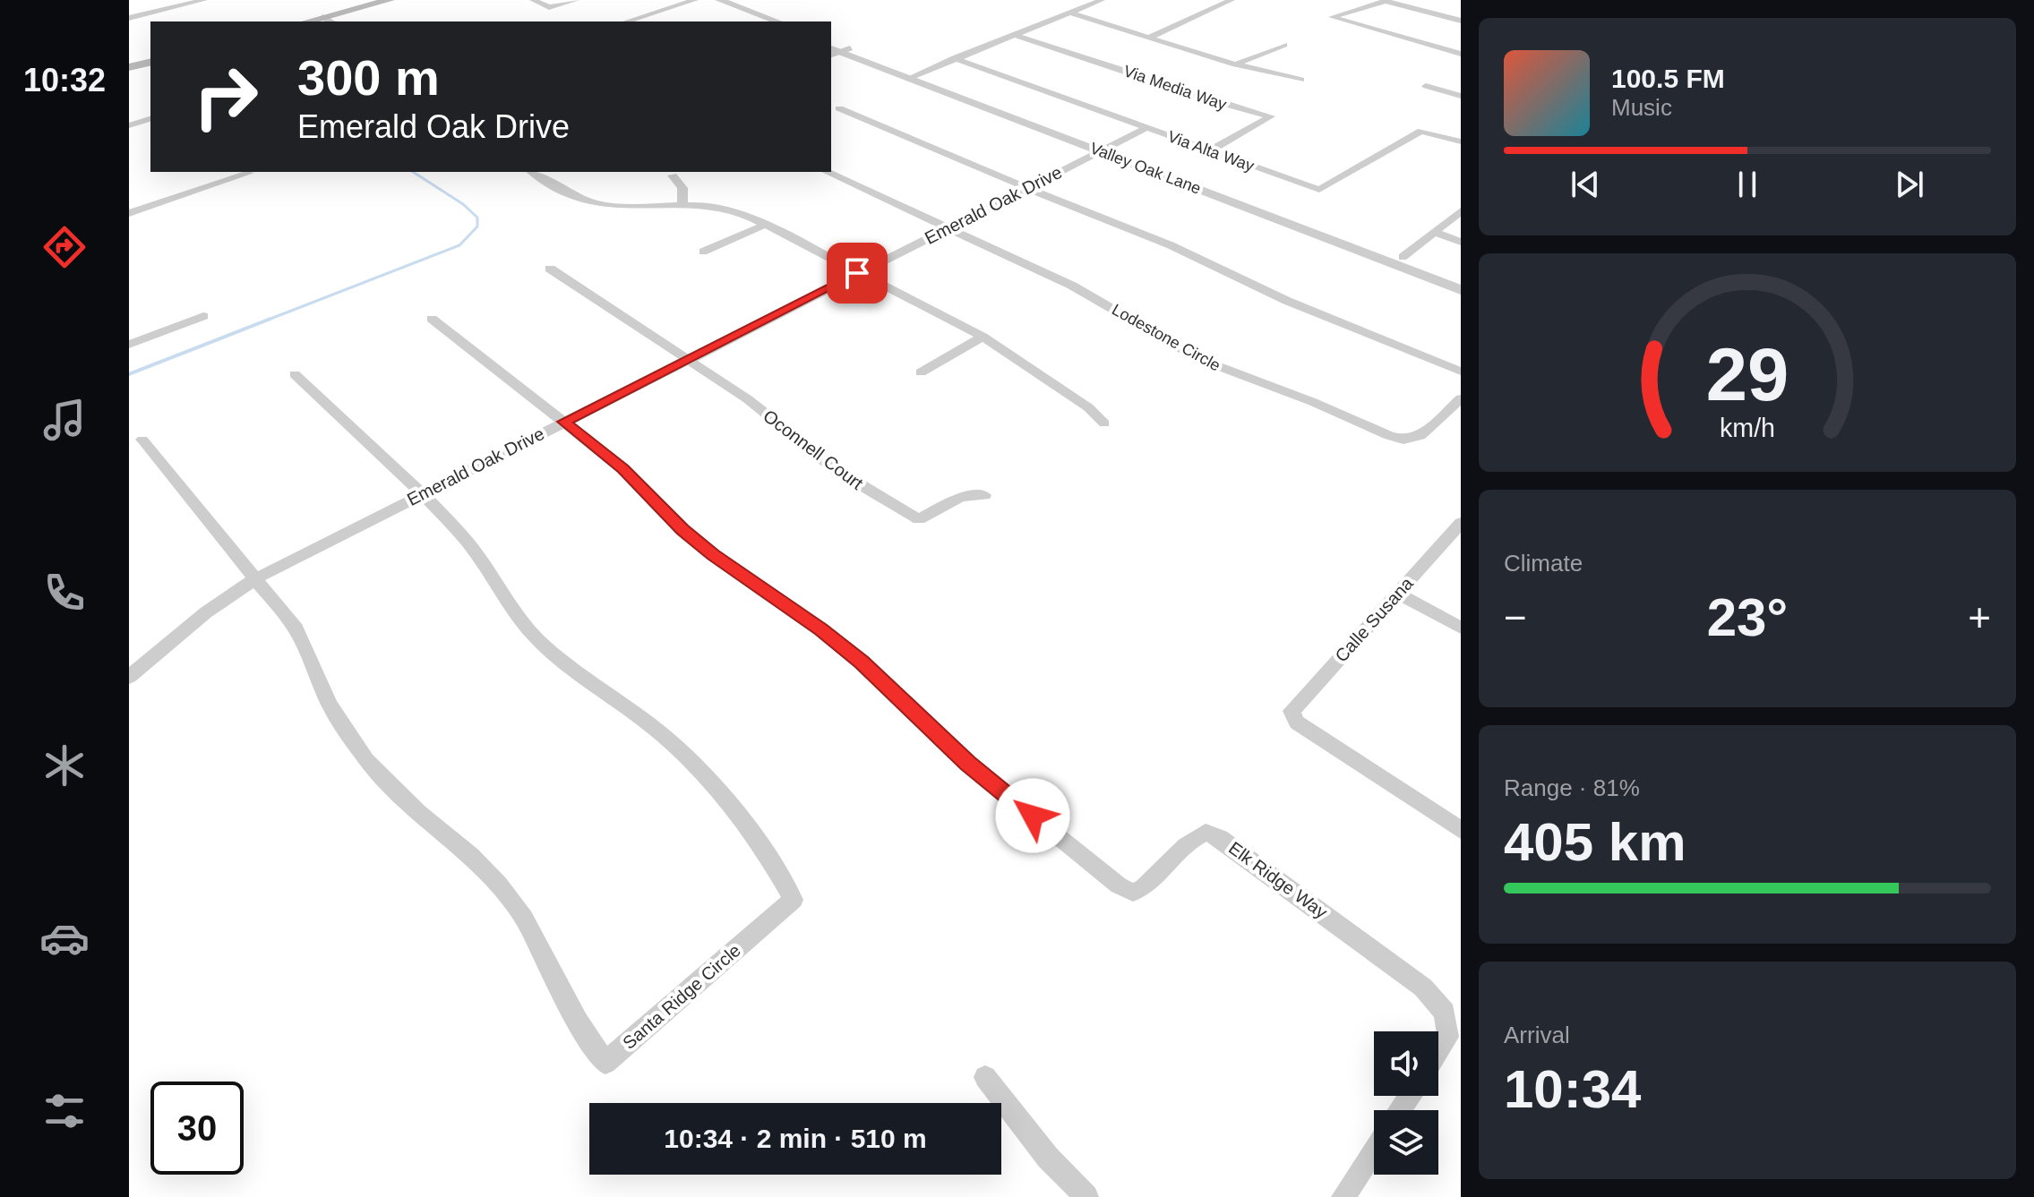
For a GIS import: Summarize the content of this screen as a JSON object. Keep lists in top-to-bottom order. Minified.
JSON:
{"streets":{"street":["Via Media Way","Via Alta Way","Valley Oak Lane","Emerald Oak Drive","Lodestone Circle","Oconnell Court","Calle Susana","Elk Ridge Way","Santa Ridge Circle"]},"crossings":[["Via Media Way","Via Alta Way"],["Via Alta Way","Emerald Oak Drive"],["Valley Oak Lane","Emerald Oak Drive"],["Emerald Oak Drive","Lodestone Circle"],["Emerald Oak Drive","Oconnell Court"],["Emerald Oak Drive","Elk Ridge Way"],["Emerald Oak Drive","Santa Ridge Circle"]],"page":{"tabs":"10:32","turn":["300 m","Emerald Oak Drive"],"song":["100.5 FM","Music"],"tile":["Climate",["Range · 81%","405 km"],["Arrival","10:34"]],"heat":["−","23°","+"],"limit":"30","trip":"10:34 · 2 min · 510 m","gauge":["29","km/h"]}}
